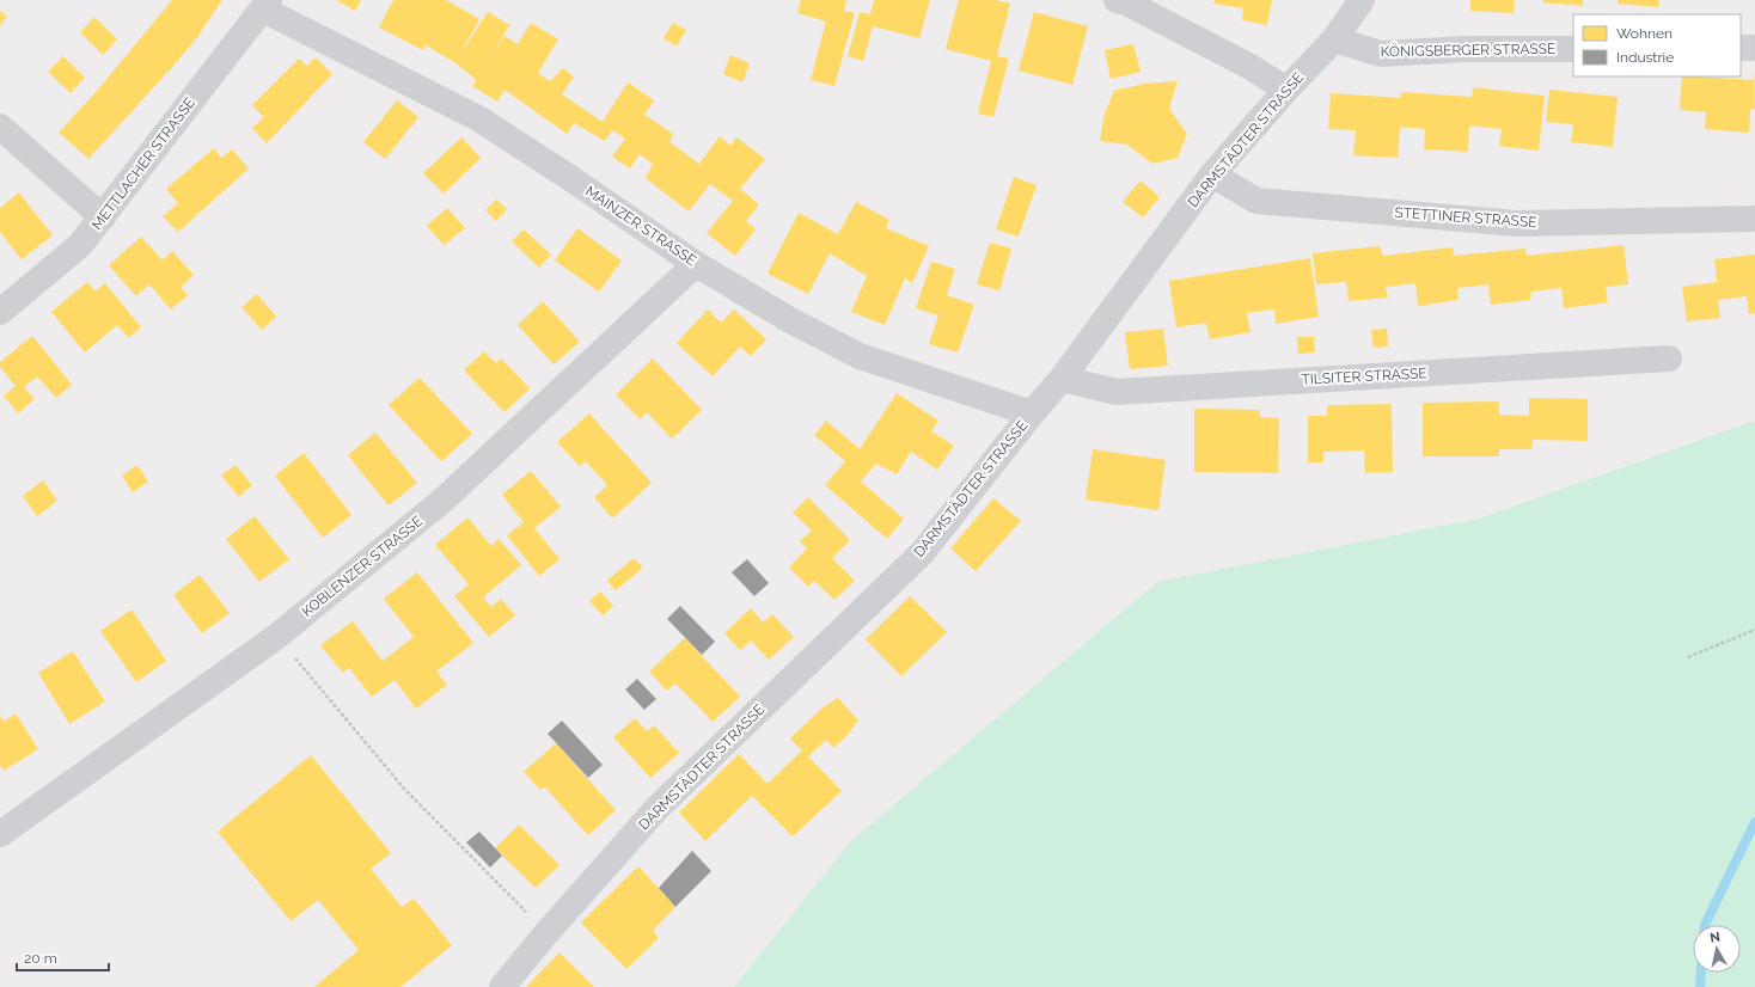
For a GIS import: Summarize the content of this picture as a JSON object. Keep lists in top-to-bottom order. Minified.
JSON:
{"streets":{"street":["KÖNIGSBERGER STRASSE","DARMSTÄDTER STRASSE","METTLACHER STRASSE","STETTINER STRASSE","MAINZER STRASSE","TILSITER STRASSE","KOBLENZER STRASSE"]},"crossings":[["KÖNIGSBERGER STRASSE","DARMSTÄDTER STRASSE"],["DARMSTÄDTER STRASSE","STETTINER STRASSE"],["DARMSTÄDTER STRASSE","MAINZER STRASSE"],["DARMSTÄDTER STRASSE","TILSITER STRASSE"],["METTLACHER STRASSE","MAINZER STRASSE"],["MAINZER STRASSE","KOBLENZER STRASSE"]],"legend":["Wohnen","Industrie"],"scale_bar":"20 m","north":"top"}
